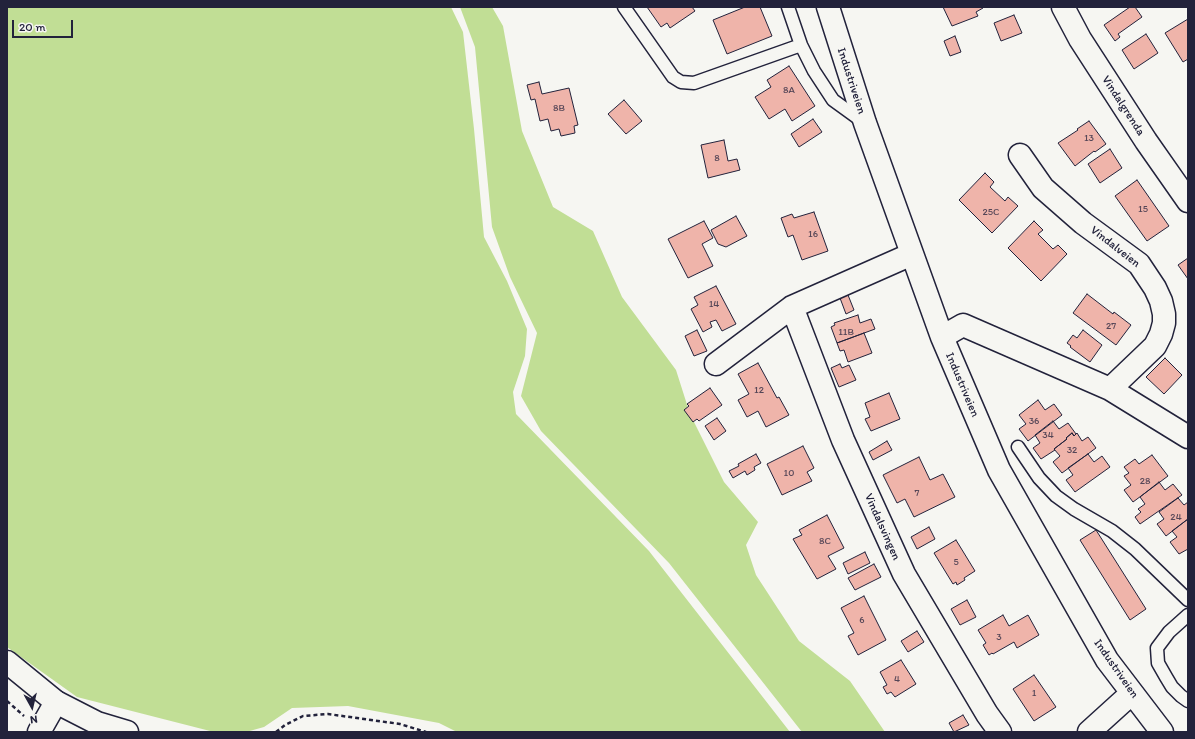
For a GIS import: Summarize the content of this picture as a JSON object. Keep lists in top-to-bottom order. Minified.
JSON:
{"streets":{"street":["Industriveien","Vindalgrenda","Vindalveien","Vindalsvingen"]},"house_numbers":["8A","8B","13","8","15","25C","16","14","27","11B","12","36","34","32","10","28","7","24","8C","5","6","3","4","1"],"scale_bar":"20 m","north":"bottom"}
